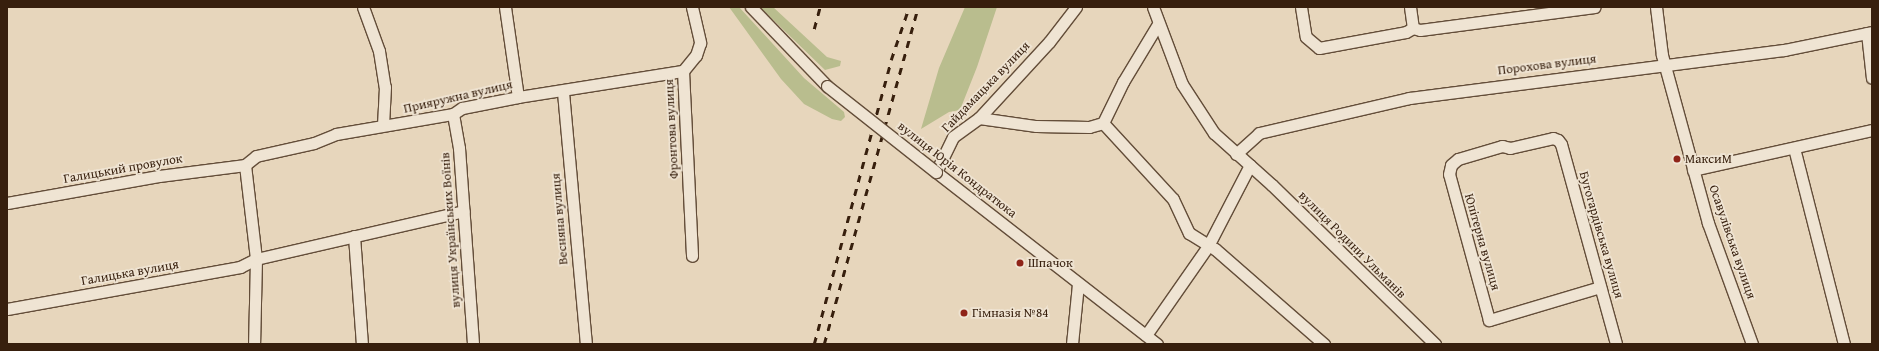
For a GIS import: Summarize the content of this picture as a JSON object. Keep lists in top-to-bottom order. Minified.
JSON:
{"streets":{"street":["Порохова вулиця","Гайдамацька вулиця","Прияружна вулиця","Фронтова вулиця","Галицький провулок","вулиця Юрія Кондратюка","Весняна вулиця","вулиця Українських Воїнів","Бугогардівська вулиця","Юпітерна вулиця","Осавулівська вулиця","вулиця Родини Ульманів","Галицька вулиця"]},"crossings":[["Порохова вулиця","Осавулівська вулиця"],["Порохова вулиця","вулиця Родини Ульманів"],["Гайдамацька вулиця","вулиця Юрія Кондратюка"],["Прияружна вулиця","Фронтова вулиця"],["Прияружна вулиця","Галицький провулок"],["Прияружна вулиця","Весняна вулиця"],["Прияружна вулиця","вулиця Українських Воїнів"],["вулиця Українських Воїнів","Галицька вулиця"],["Бугогардівська вулиця","Юпітерна вулиця"]],"places":["МаксиМ","Шпачок","Гімназія №84"]}
